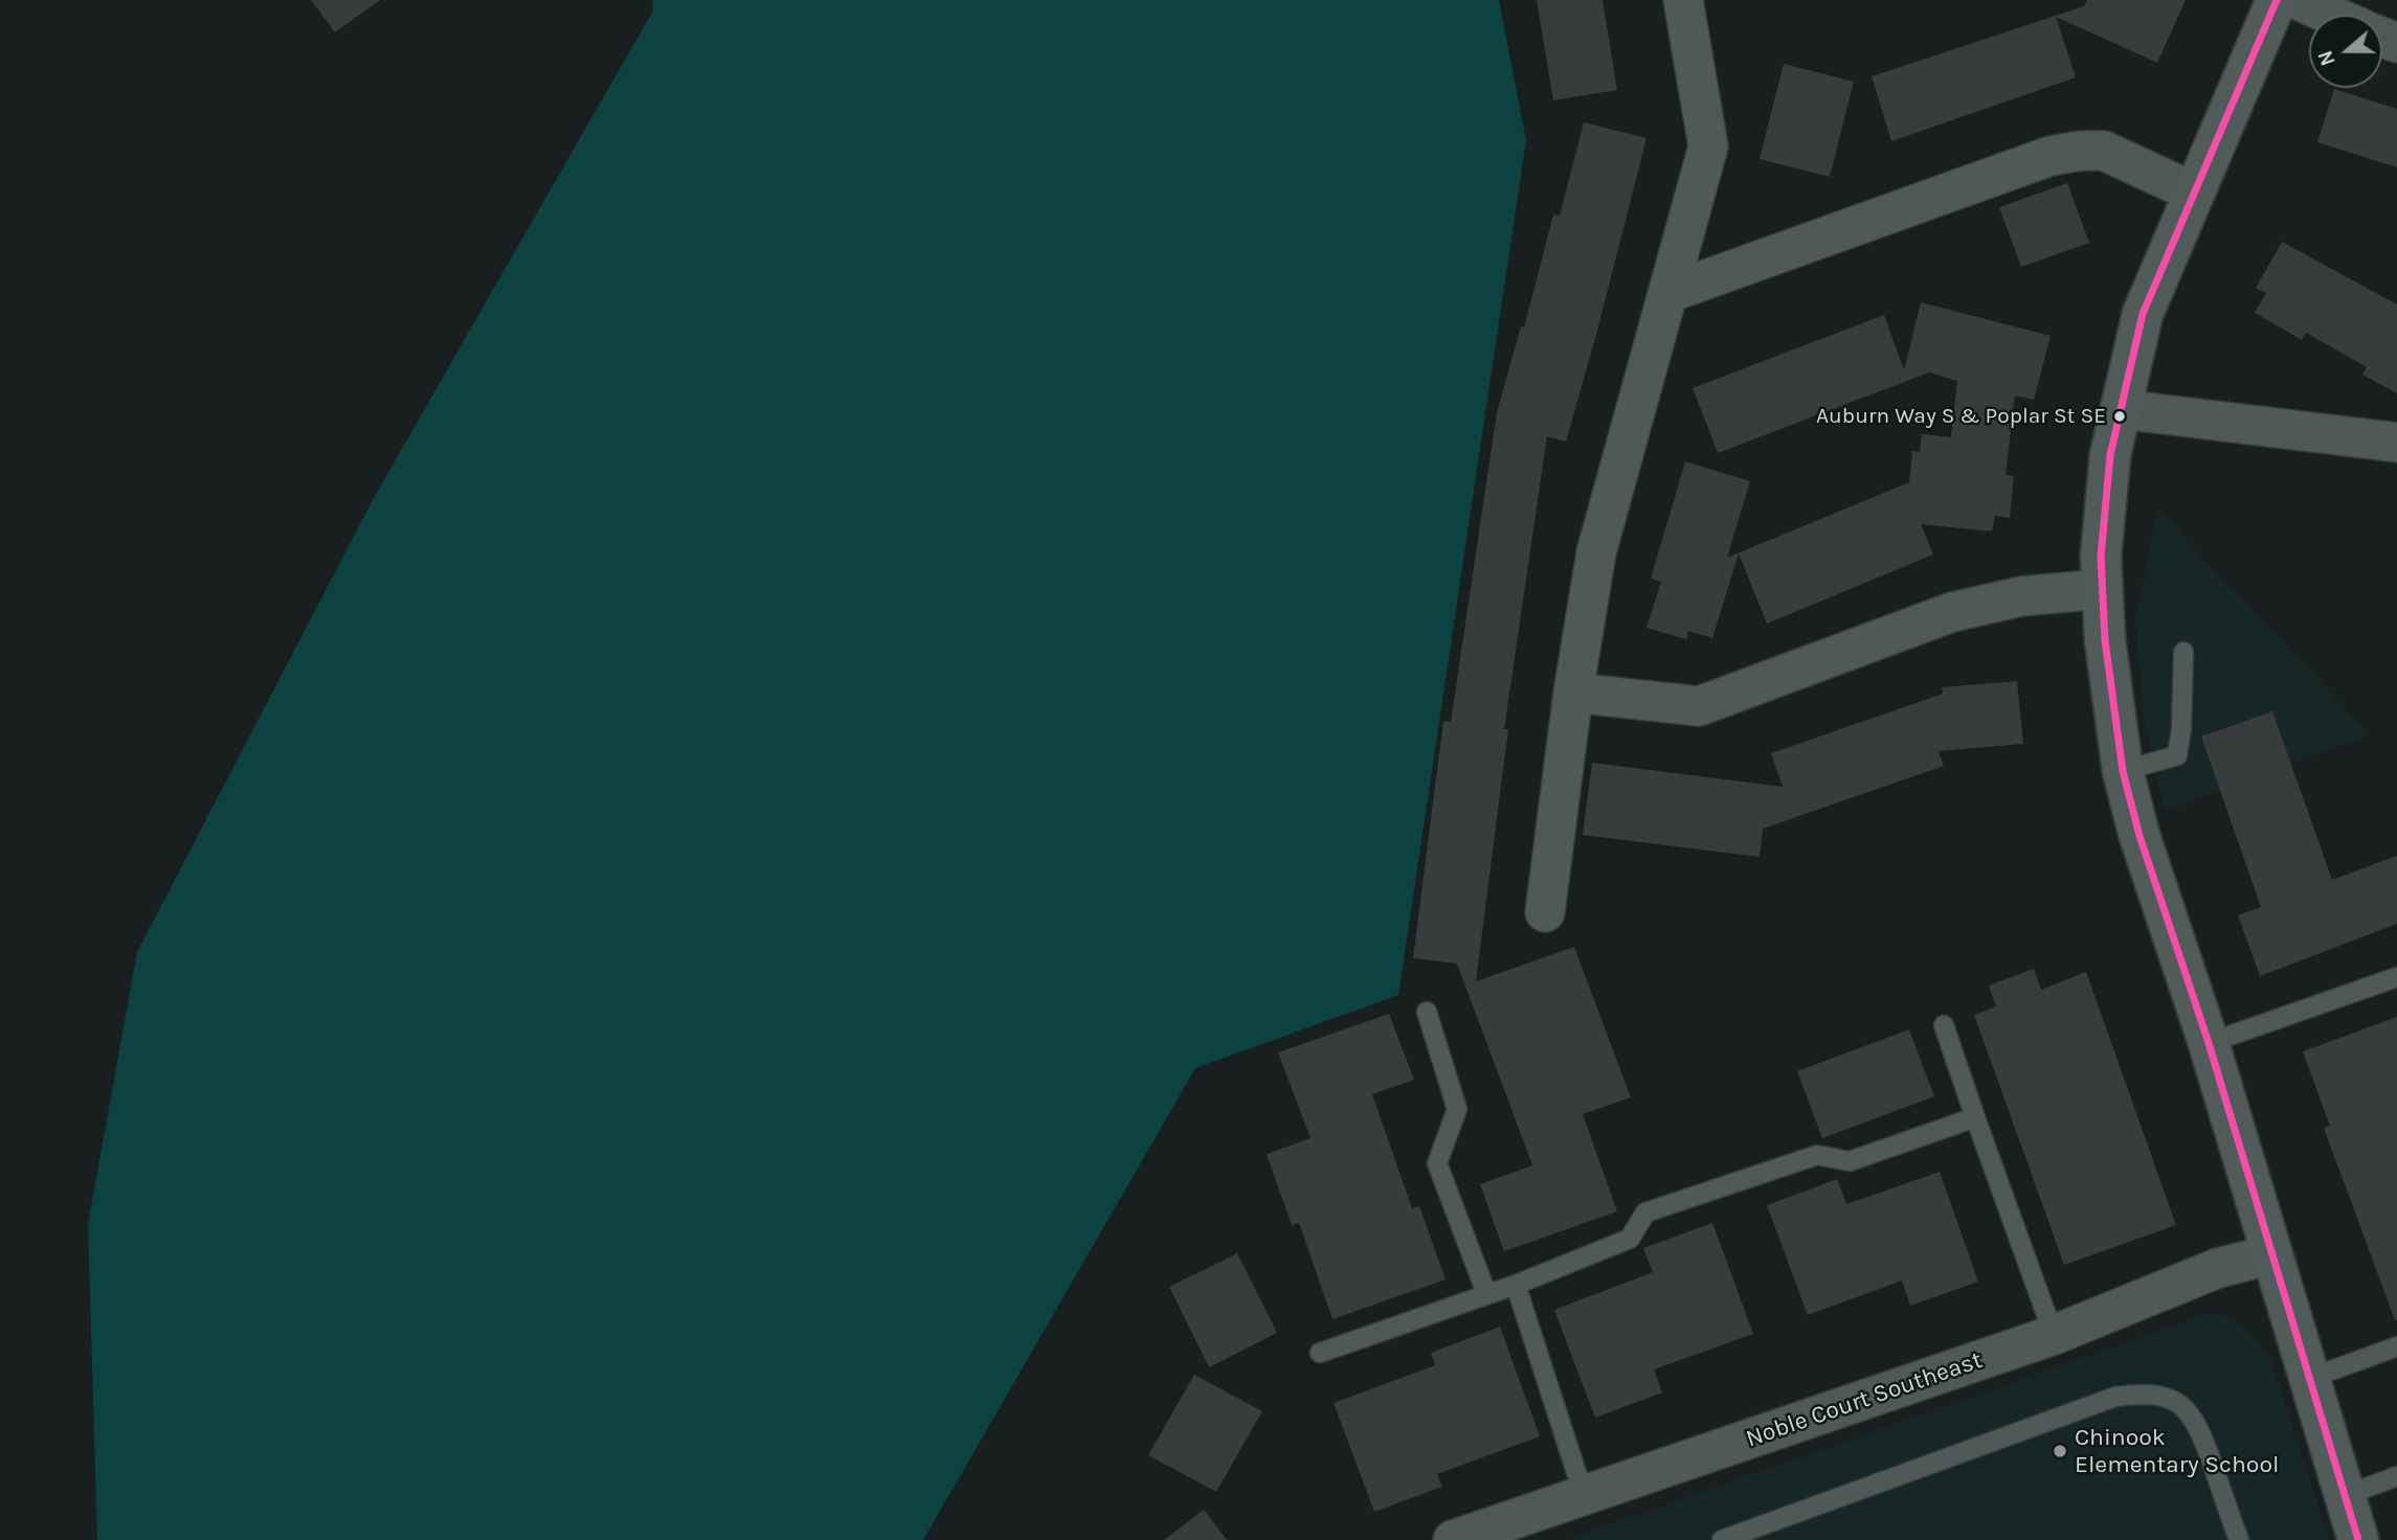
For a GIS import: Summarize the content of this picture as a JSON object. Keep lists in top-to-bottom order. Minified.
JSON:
{"streets":{"street":["Noble Court Southeast"]},"places":["Auburn Way S & Poplar St SE","Chinook Elementary School"],"north":"left"}
